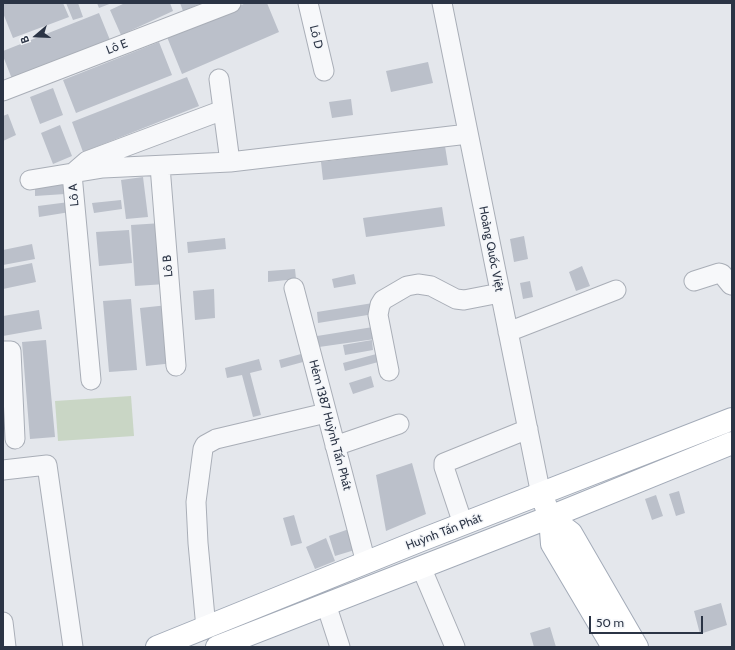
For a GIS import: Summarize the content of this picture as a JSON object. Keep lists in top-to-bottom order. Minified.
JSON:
{"streets":{"main road":["Huỳnh Tấn Phát"],"street":["Lô D","Lô E","Lô A","Hoàng Quốc Việt","Lô B","Hẻm 1387 Huỳnh Tấn Phát"]},"crossings":[["Hoàng Quốc Việt","Huỳnh Tấn Phát"],["Hẻm 1387 Huỳnh Tấn Phát","Huỳnh Tấn Phát"]],"scale_bar":"50 m","north":"left"}
